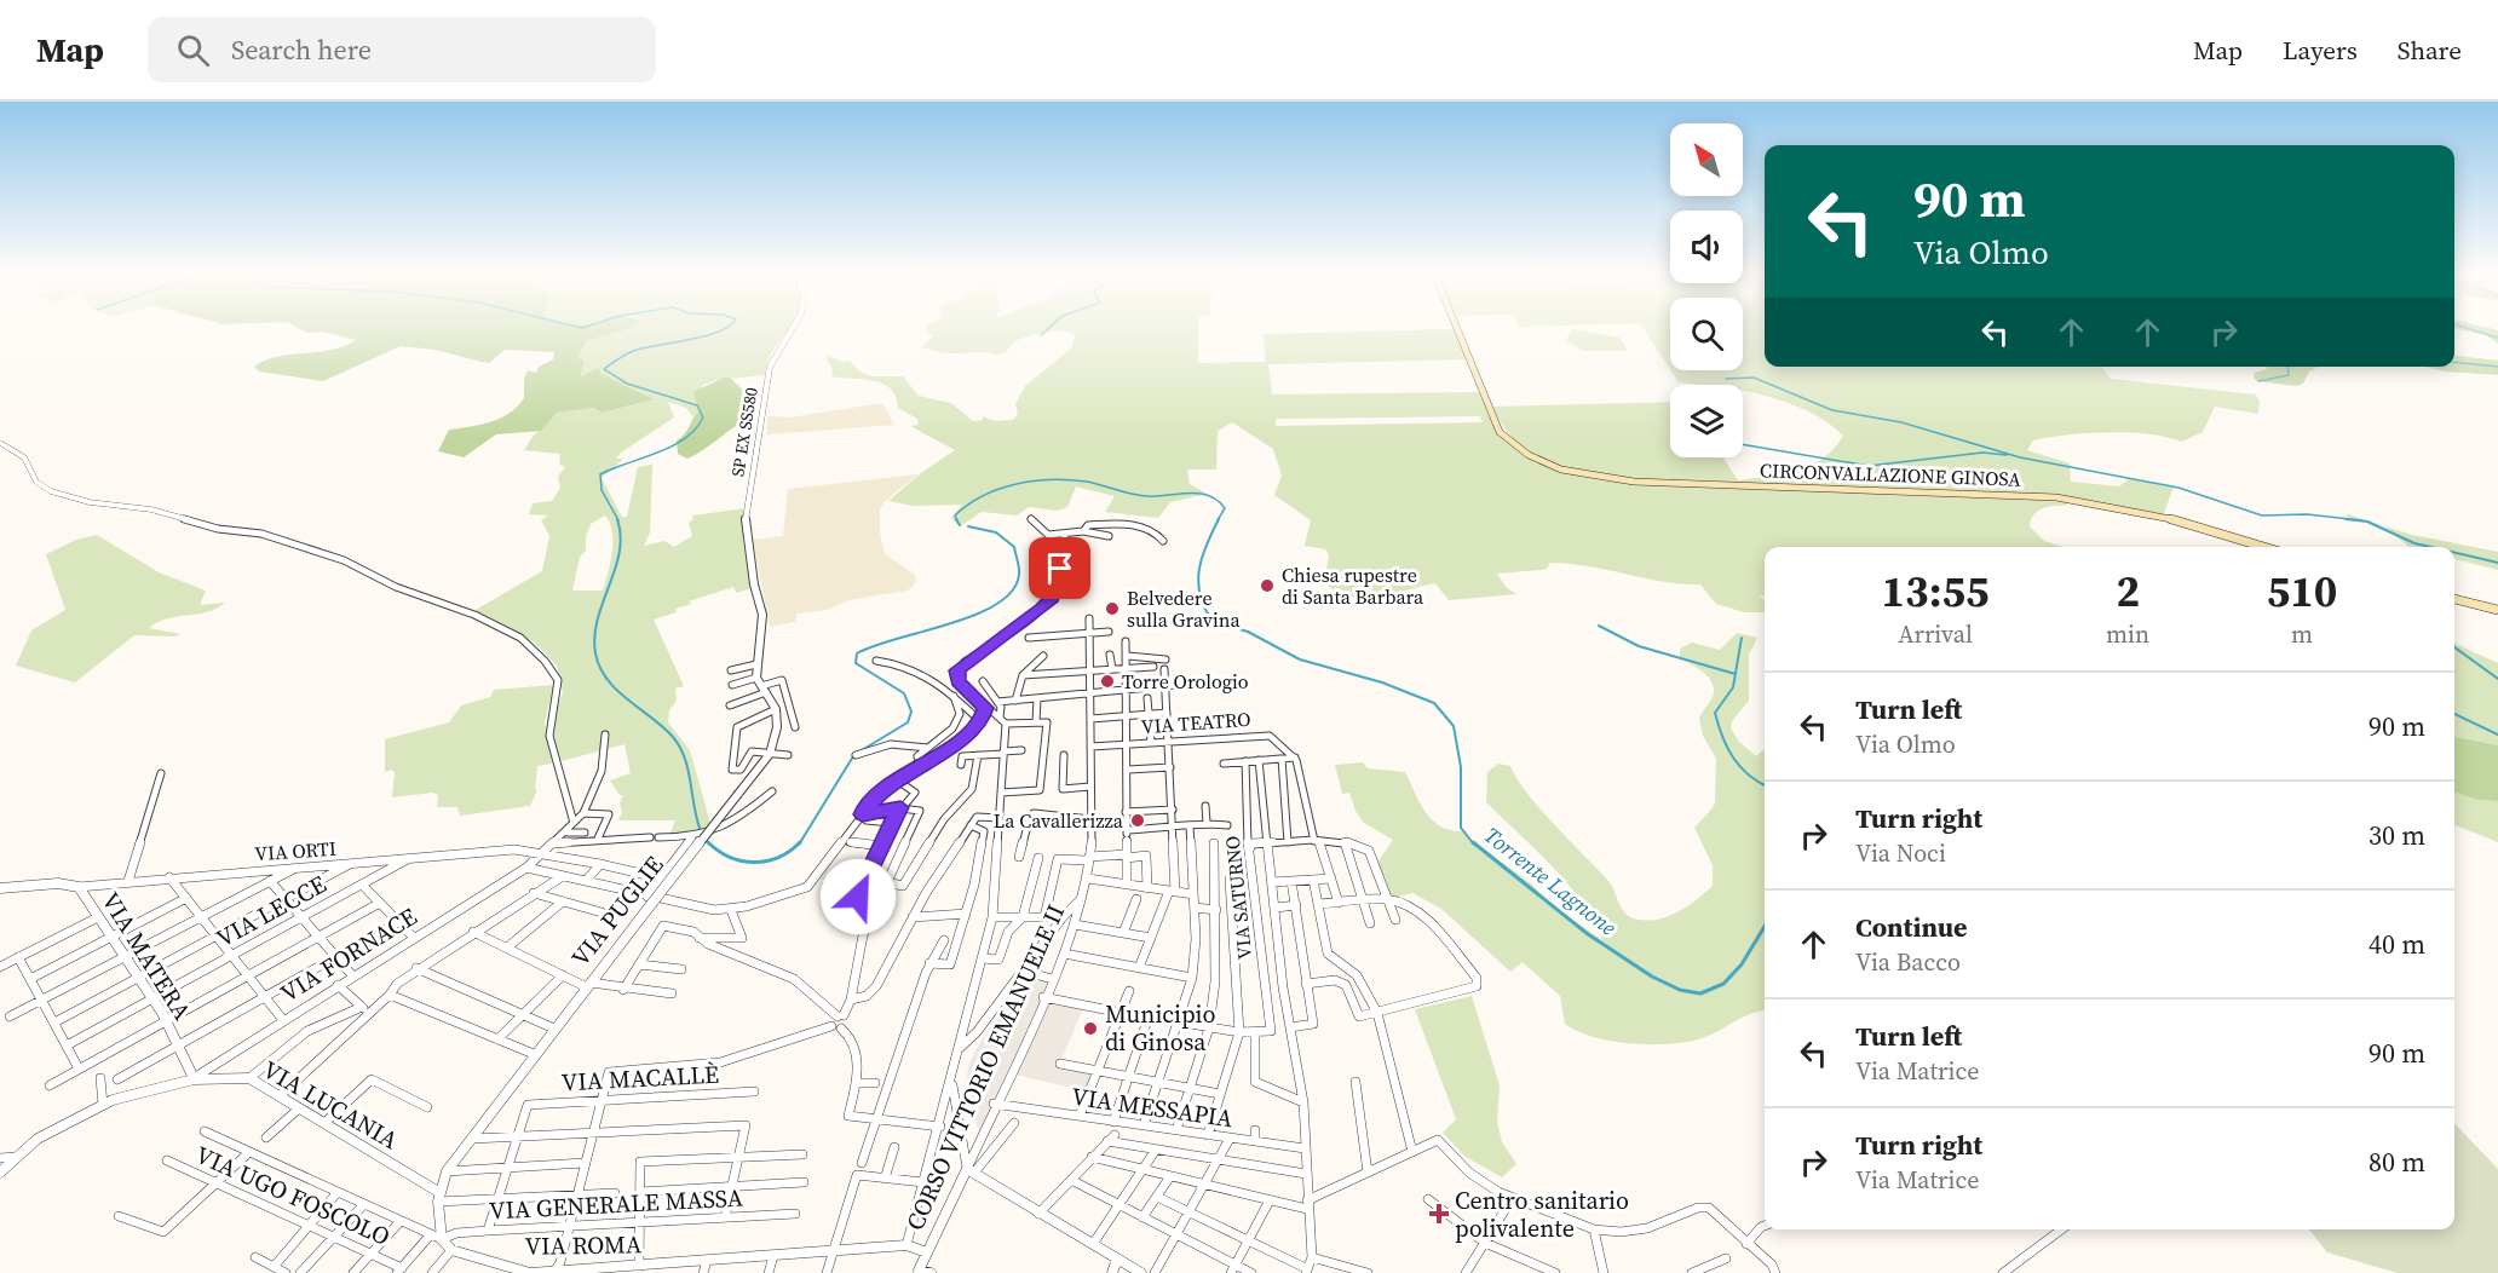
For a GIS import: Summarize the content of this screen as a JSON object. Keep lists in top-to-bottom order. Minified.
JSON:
{"streets":{"main road":["CIRCONVALLAZIONE GINOSA"],"street":["SP EX SS580","VIA TEATRO","VIA ORTI","VIA SATURNO","VIA LECCE","VIA PUGLIE","VIA FORNACE","VIA MATERA","CORSO VITTORIO EMANUELE II","VIA MACALLÈ","VIA LUCANIA","VIA MESSAPIA","VIA UGO FOSCOLO","VIA GENERALE MASSA","VIA ROMA"]},"crossings":[["VIA TEATRO","CORSO VITTORIO EMANUELE II"],["VIA ORTI","VIA LECCE"],["VIA ORTI","VIA MATERA"],["VIA LECCE","VIA MATERA"],["VIA PUGLIE","VIA LUCANIA"],["VIA PUGLIE","VIA GENERALE MASSA"],["VIA FORNACE","VIA MATERA"],["VIA FORNACE","VIA LUCANIA"],["VIA MATERA","VIA LUCANIA"],["CORSO VITTORIO EMANUELE II","VIA MESSAPIA"]],"water":["Torrente Lagnone"],"places":{"other":["Chiesa rupestre di Santa Barbara","Belvedere sulla Gravina","Torre Orologio","La Cavallerizza","Municipio di Ginosa"],"health":["Centro sanitario polivalente"]},"north":"top left","page":{"header":"Map","search":"Search here","nav":["Map","Layers","Share"],"turn":["90 m","Via Olmo"],"eta":["13:55","Arrival","2","min","510","m"],"list":[{"name":"Turn left","note":"Via Olmo","value":"90 m"},{"name":"Turn right","note":"Via Noci","value":"30 m"},{"name":"Continue","note":"Via Bacco","value":"40 m"},{"name":"Turn left","note":"Via Matrice","value":"90 m"},{"name":"Turn right","note":"Via Matrice","value":"80 m"}]}}
